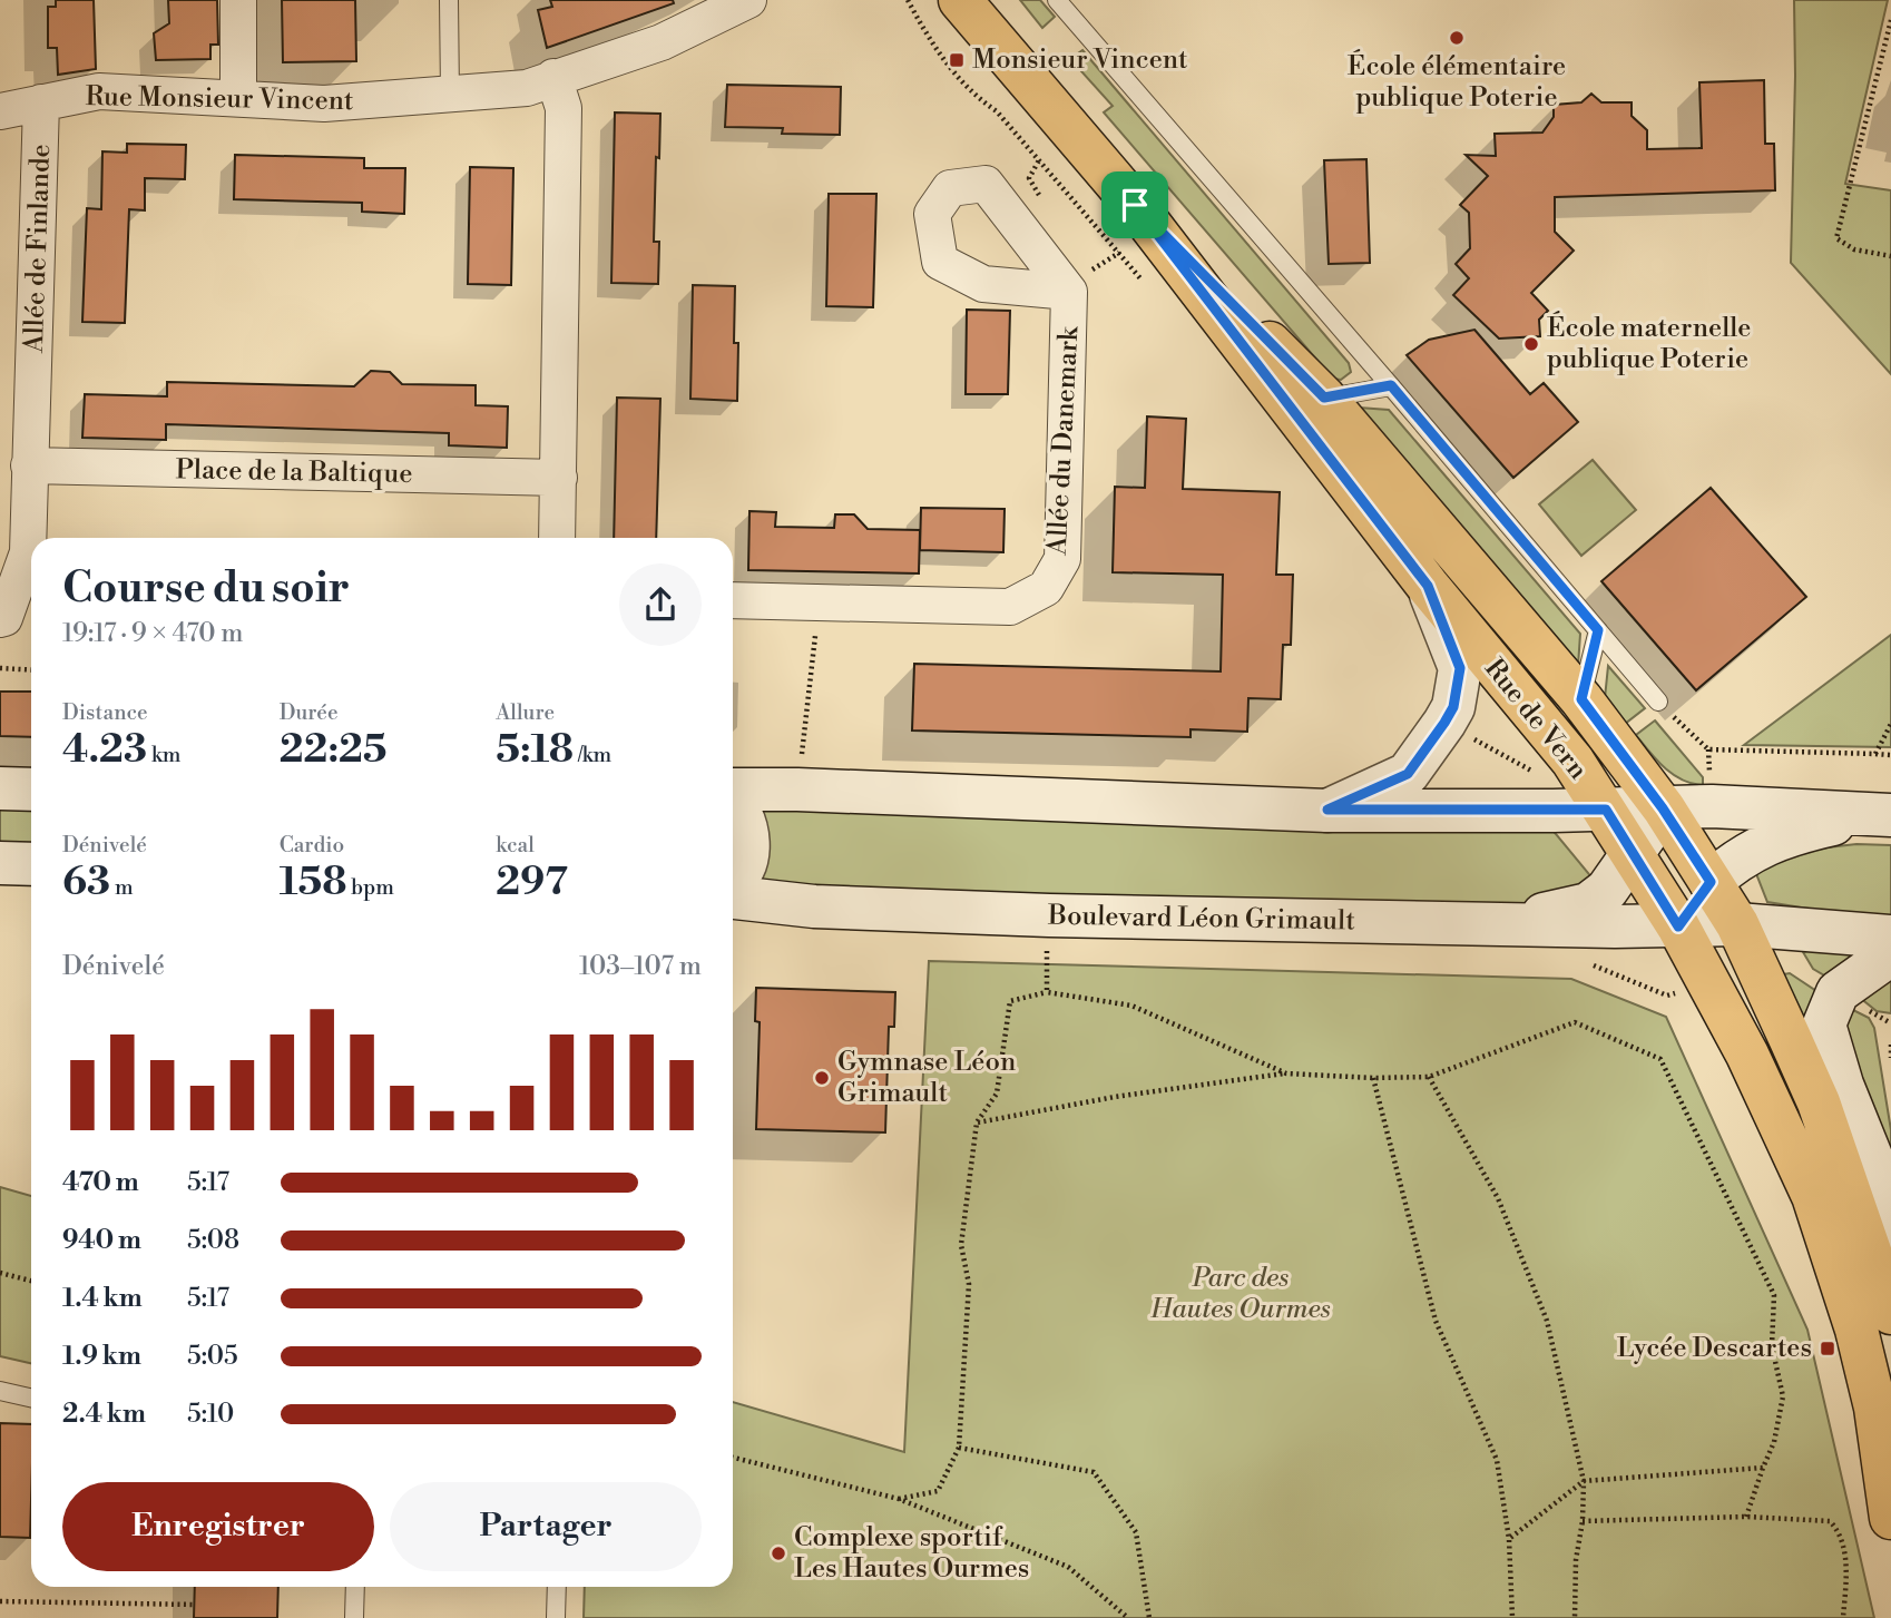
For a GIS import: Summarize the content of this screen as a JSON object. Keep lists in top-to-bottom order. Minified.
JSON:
{"streets":{"main road":["Rue de Vern","Boulevard Léon Grimault"],"street":["Rue Monsieur Vincent","Allée de Finlande","Allée du Danemark","Place de la Baltique"]},"crossings":[["Rue Monsieur Vincent","Allée de Finlande"],["Allée de Finlande","Place de la Baltique"],["Rue de Vern","Boulevard Léon Grimault"]],"parks":["Parc des Hautes Ourmes"],"places":{"other":["École élémentaire publique Poterie","École maternelle publique Poterie","Gymnase Léon Grimault","Complexe sportif Les Hautes Ourmes"],"transit":["Monsieur Vincent","Lycée Descartes"]},"page":{"heading":["Course du soir","19:17 · 9 × 470 m"],"stats":[["Distance","4.23 km"],["Durée","22:25"],["Allure","5:18 /km"],["Dénivelé","63 m"],["Cardio","158 bpm"],["kcal","297"]],"chart":["Dénivelé","103–107 m"],"list":[{"name":"470 m","note":"5:17"},{"name":"940 m","note":"5:08"},{"name":"1.4 km","note":"5:17"},{"name":"1.9 km","note":"5:05"},{"name":"2.4 km","note":"5:10"}],"buttons":["Enregistrer","Partager"]}}
